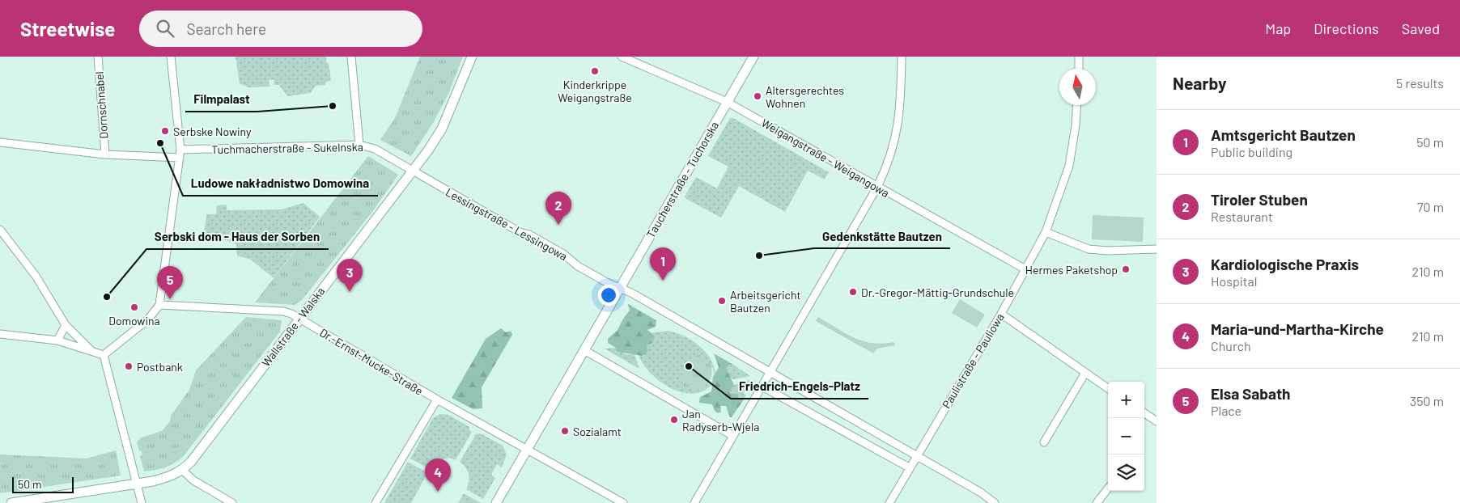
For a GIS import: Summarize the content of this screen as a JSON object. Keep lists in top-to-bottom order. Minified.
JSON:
{"streets":{"street":["Dornschnabel","Tuchmacherstraße - Sukelnska","Weigangstraße - Weigangowa","Taucherstraße - Tuchorska","Lessingstraße - Lessingowa","Wallstraße - Walska","Paulistraße - Pauliowa","Dr.-Ernst-Mucke-Straße"]},"crossings":[["Tuchmacherstraße - Sukelnska","Lessingstraße - Lessingowa"],["Tuchmacherstraße - Sukelnska","Wallstraße - Walska"],["Weigangstraße - Weigangowa","Taucherstraße - Tuchorska"],["Weigangstraße - Weigangowa","Paulistraße - Pauliowa"],["Taucherstraße - Tuchorska","Lessingstraße - Lessingowa"],["Taucherstraße - Tuchorska","Dr.-Ernst-Mucke-Straße"],["Lessingstraße - Lessingowa","Wallstraße - Walska"],["Lessingstraße - Lessingowa","Paulistraße - Pauliowa"],["Wallstraße - Walska","Dr.-Ernst-Mucke-Straße"]],"places":["Kinderkrippe Weigangstraße","Altersgerechtes Wohnen","Filmpalast","Serbske Nowiny","Ludowe nakładnistwo Domowina","Gedenkstätte Bautzen","Hermes Paketshop","Dr.-Gregor-Mättig-Grundschule","Serbski dom - Haus der Sorben","Arbeitsgericht Bautzen","Domowina","Postbank","Friedrich-Engels-Platz","Jan Radyserb-Wjela","Sozialamt"],"scale_bar":"50 m","north":"top","page":{"header":"Streetwise","search":"Search here","nav":["Map","Directions","Saved"],"heading":["Nearby","5 results"],"list":[{"mark":"1","name":"Amtsgericht Bautzen","note":"Public building","value":"50 m"},{"mark":"2","name":"Tiroler Stuben","note":"Restaurant","value":"70 m"},{"mark":"3","name":"Kardiologische Praxis","note":"Hospital","value":"210 m"},{"mark":"4","name":"Maria-und-Martha-Kirche","note":"Church","value":"210 m"},{"mark":"5","name":"Elsa Sabath","note":"Place","value":"350 m"}],"pins":["2","1","3","5","4"],"map_buttons":["+","−"],"scale":"50 m"}}
